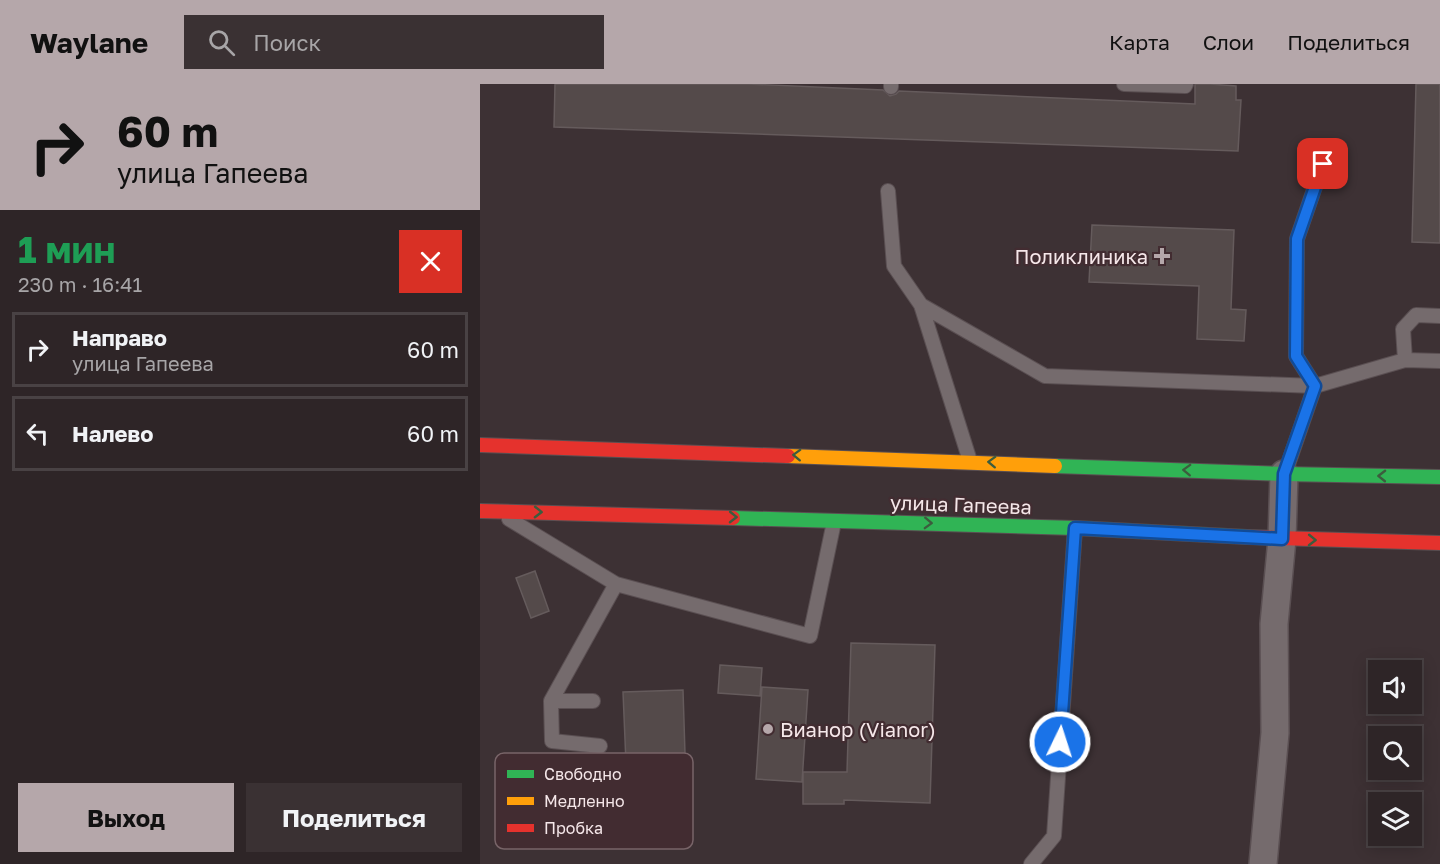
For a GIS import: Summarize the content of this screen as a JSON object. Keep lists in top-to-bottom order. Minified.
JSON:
{"streets":{"highway":["улица Гапеева"]},"places":{"health":["Поликлиника"],"other":["Вианор (Vianor)"]},"legend":["Свободно","Медленно","Пробка"],"page":{"header":"Waylane","search":"Поиск","nav":["Карта","Слои","Поделиться"],"turn":["60 m","улица Гапеева"],"heading":["1 мин","230 m · 16:41"],"list":[{"name":"Направо","note":"улица Гапеева","value":"60 m"},{"name":"Налево","value":"60 m"}],"buttons":["Выход","Поделиться"]}}
